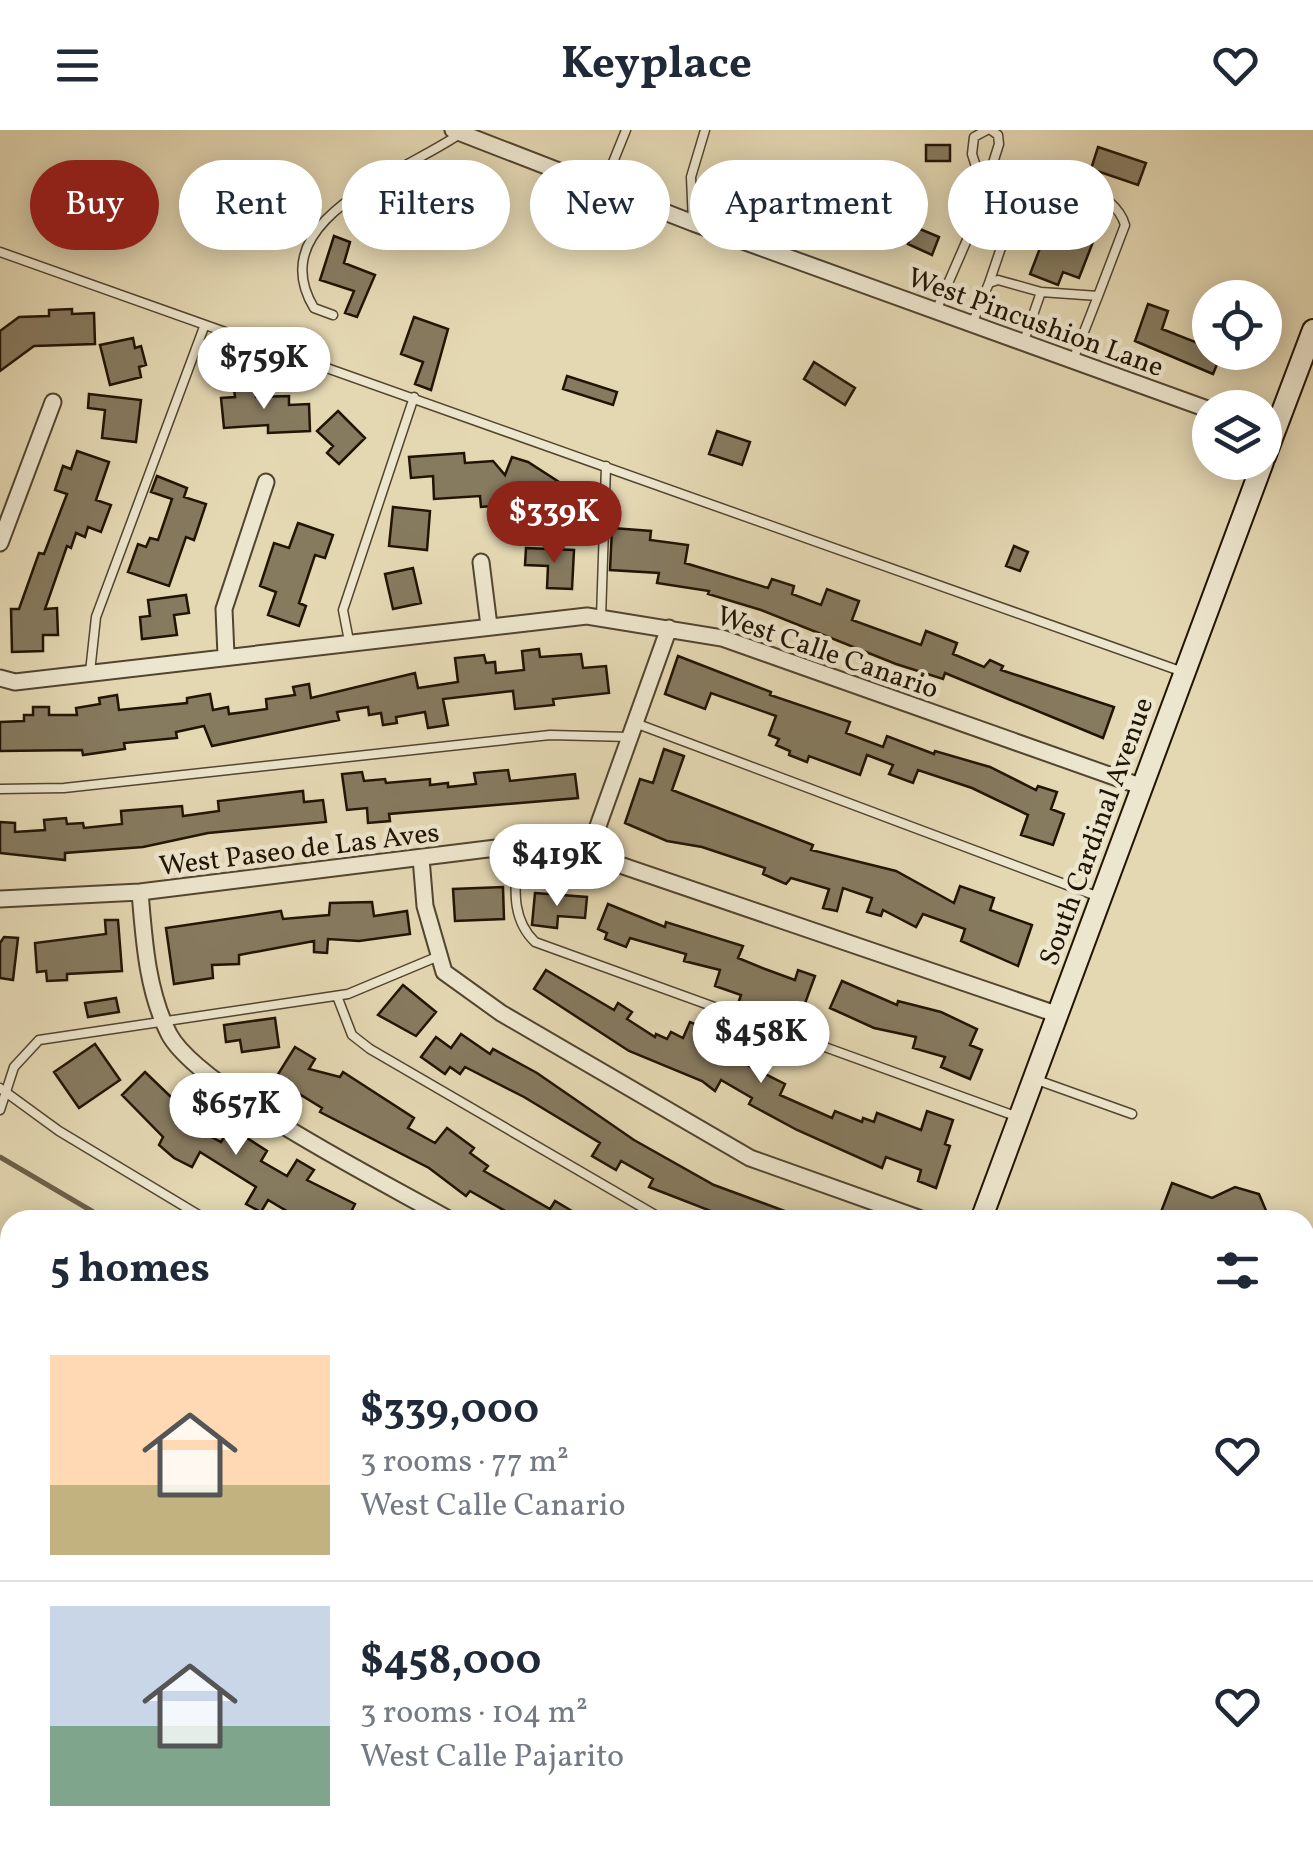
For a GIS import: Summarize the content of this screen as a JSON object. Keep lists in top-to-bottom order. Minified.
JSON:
{"streets":{"main road":["South Cardinal Avenue"],"street":["West Pincushion Lane","West Calle Canario","West Paseo de Las Aves"]},"crossings":[["West Calle Canario","South Cardinal Avenue"],["South Cardinal Avenue","West Paseo de Las Aves"]],"page":{"header":"Keyplace","chip":["Buy","Rent","Filters","New","Apartment","House"],"price":["$759K","$339K","$419K","$458K","$657K"],"heading":"5 homes","list":[{"name":"$339,000","note":"3 rooms · 77 m² · West Calle Canario"},{"name":"$458,000","note":"3 rooms · 104 m² · West Calle Pajarito"}]}}
